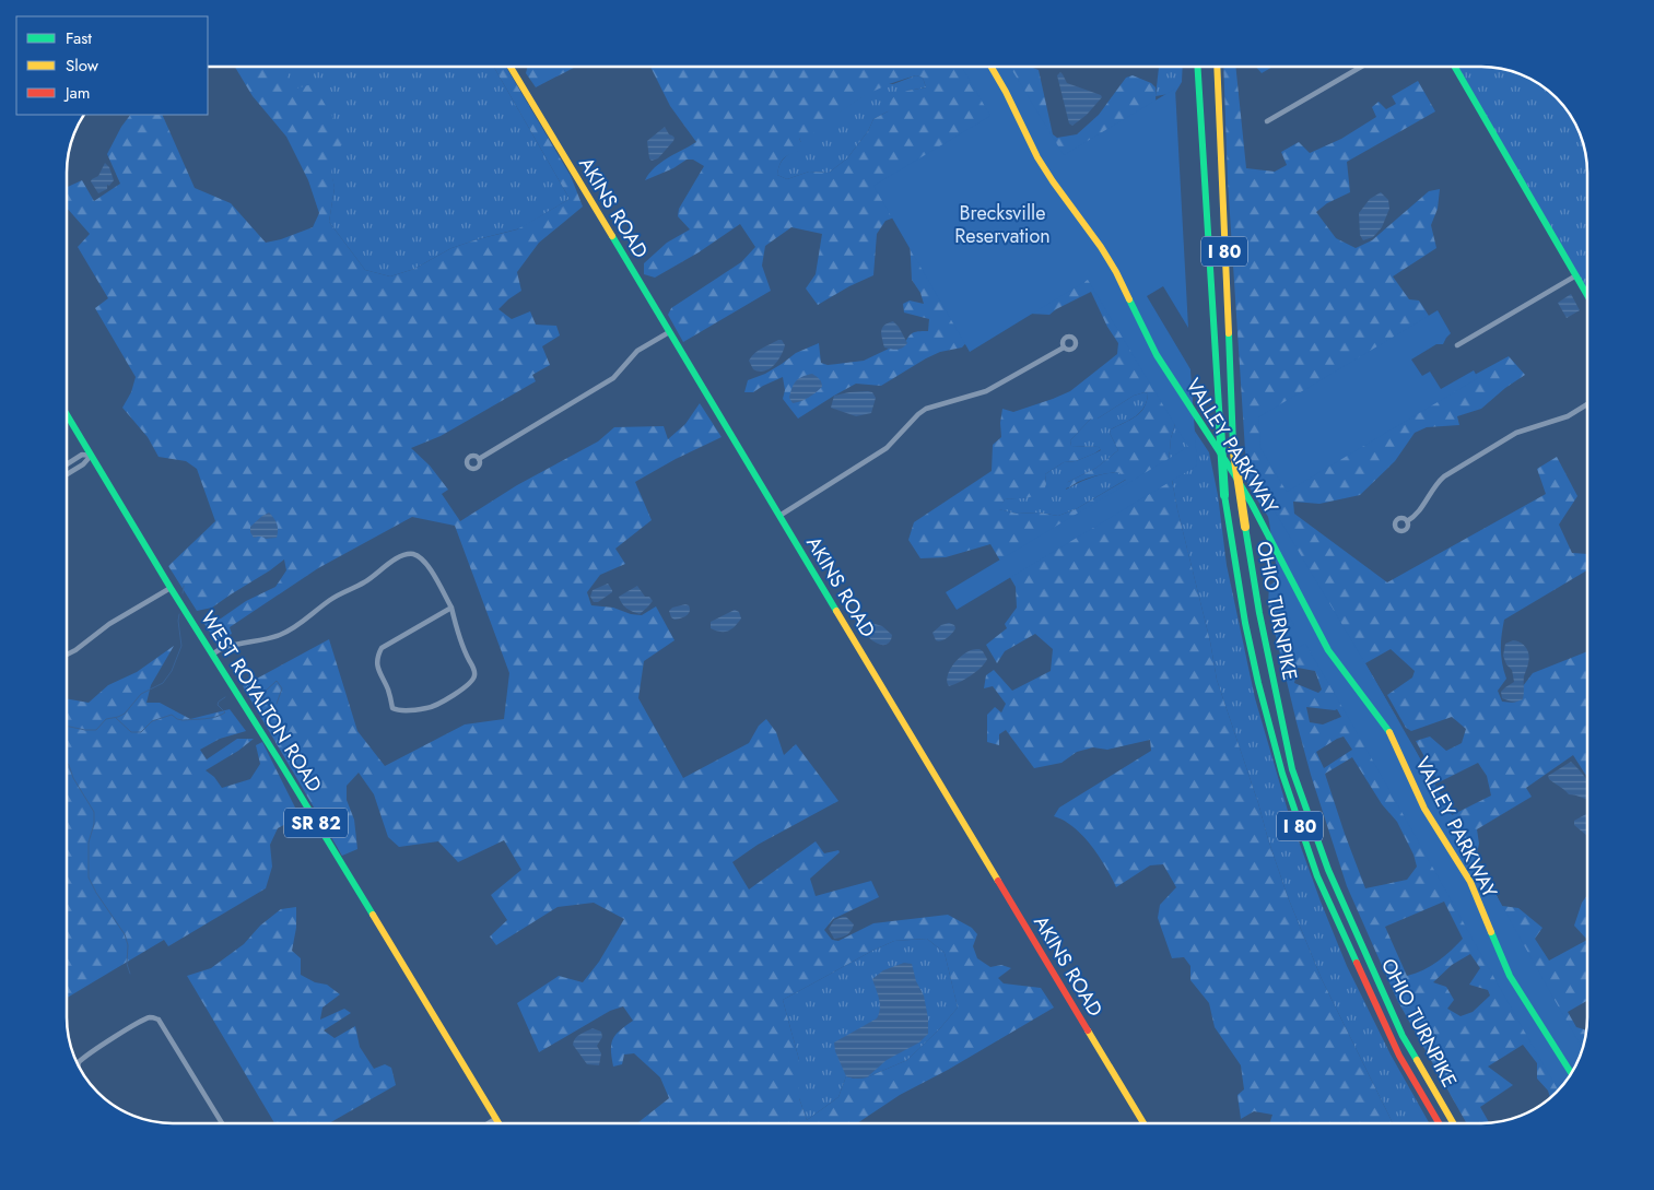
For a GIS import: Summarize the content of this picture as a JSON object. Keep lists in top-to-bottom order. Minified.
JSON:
{"streets":{"main road":["AKINS ROAD","I 80","VALLEY PARKWAY","OHIO TURNPIKE","WEST ROYALTON ROAD","SR 82"]},"parks":["Brecksville Reservation"],"legend":["Fast","Slow","Jam"]}
